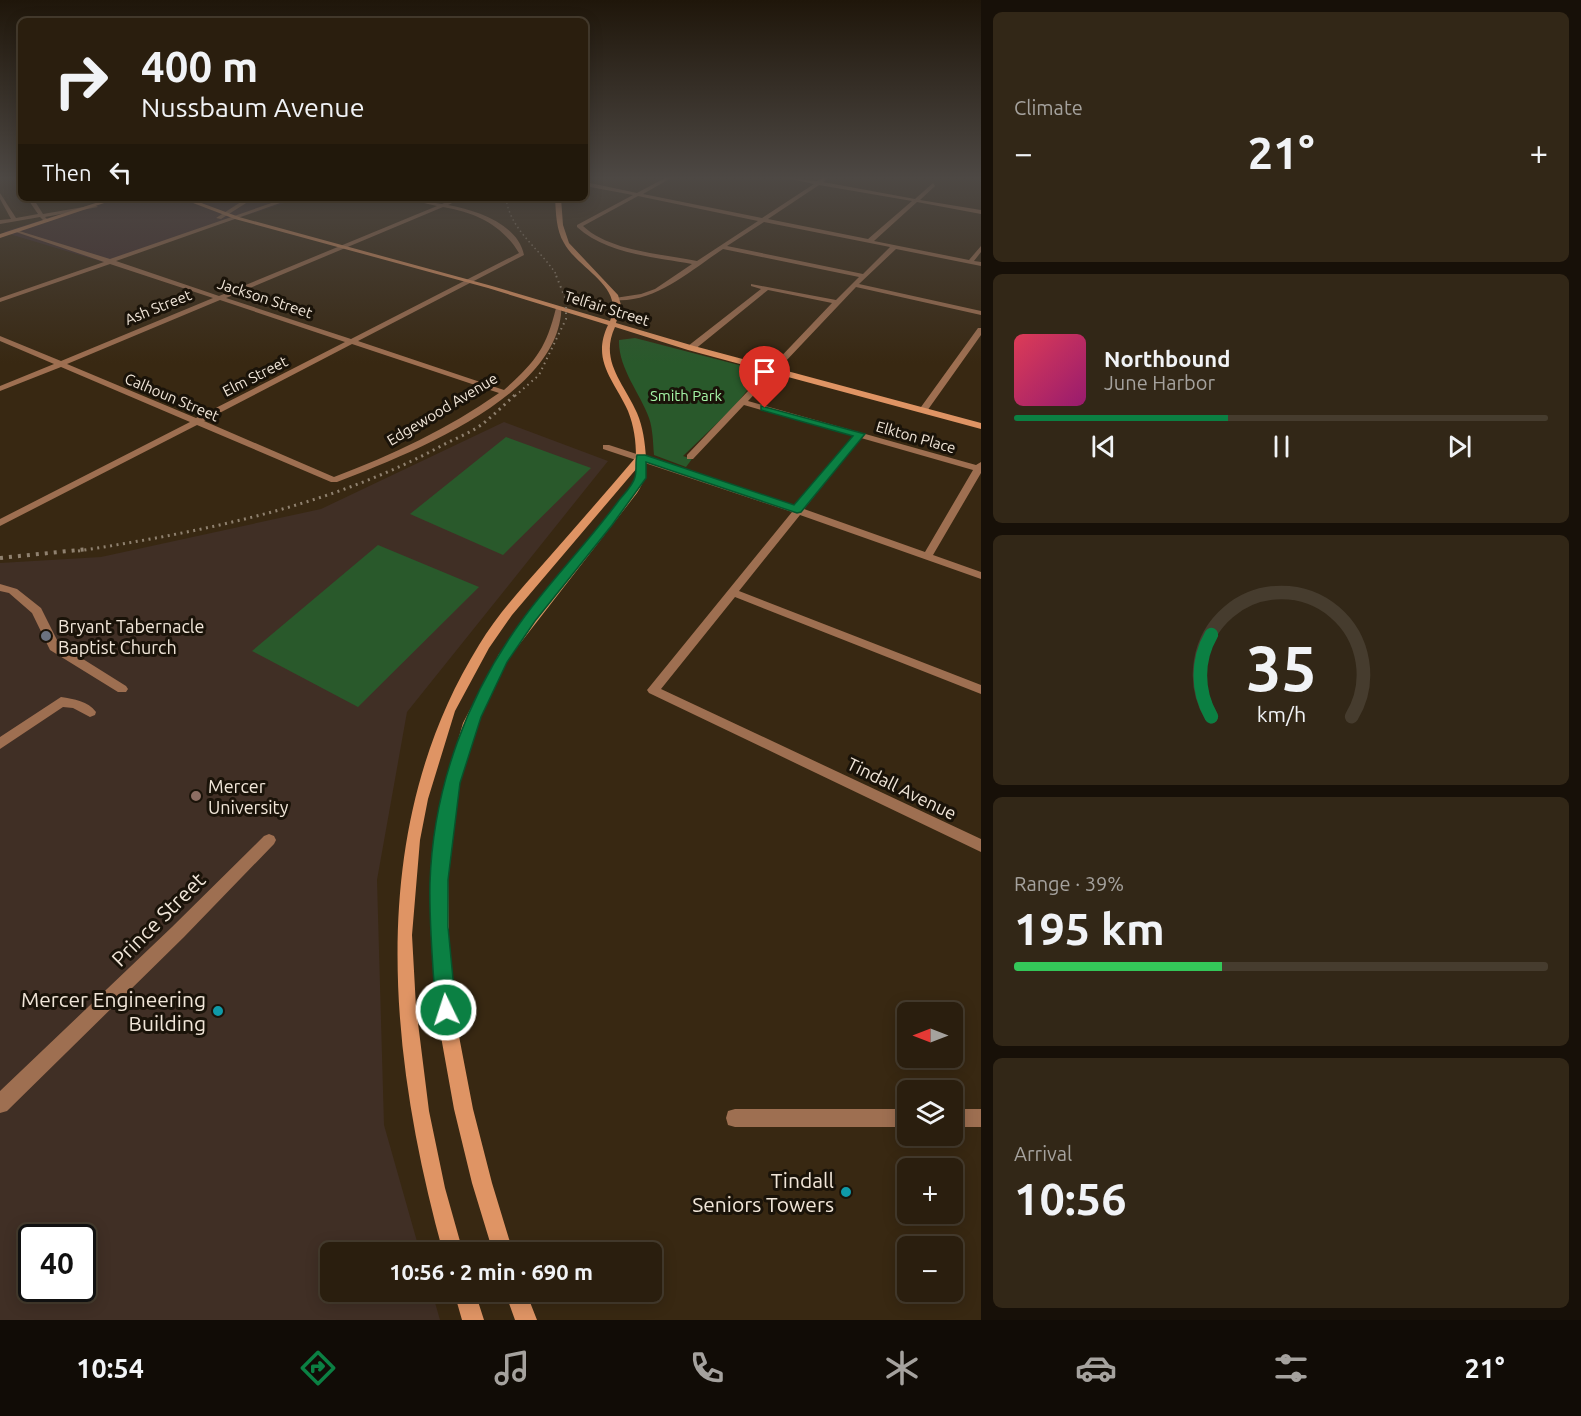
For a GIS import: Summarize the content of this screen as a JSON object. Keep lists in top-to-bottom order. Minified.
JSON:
{"streets":{"street":["Jackson Street","Ash Street","Telfair Street","Elm Street","Calhoun Street","Edgewood Avenue","Elkton Place","Tindall Avenue","Prince Street"]},"crossings":[["Jackson Street","Ash Street"],["Jackson Street","Elm Street"],["Jackson Street","Edgewood Avenue"],["Ash Street","Telfair Street"],["Ash Street","Calhoun Street"],["Telfair Street","Elm Street"],["Telfair Street","Edgewood Avenue"],["Elm Street","Calhoun Street"],["Calhoun Street","Edgewood Avenue"]],"parks":["Smith Park"],"places":["Bryant Tabernacle Baptist Church","Mercer University","Mercer Engineering Building","Tindall Seniors Towers"],"north":"left","page":{"tile":["Climate",["Range · 39%","195 km"],["Arrival","10:56"]],"turn":["400 m","Nussbaum Avenue"],"heat":["−","21°","+"],"then":"Then","song":["Northbound","June Harbor"],"map_buttons":["+","−"],"limit":"40","trip":"10:56 · 2 min · 690 m","tabs":["10:54","21°"],"gauge":["35","km/h"]}}
